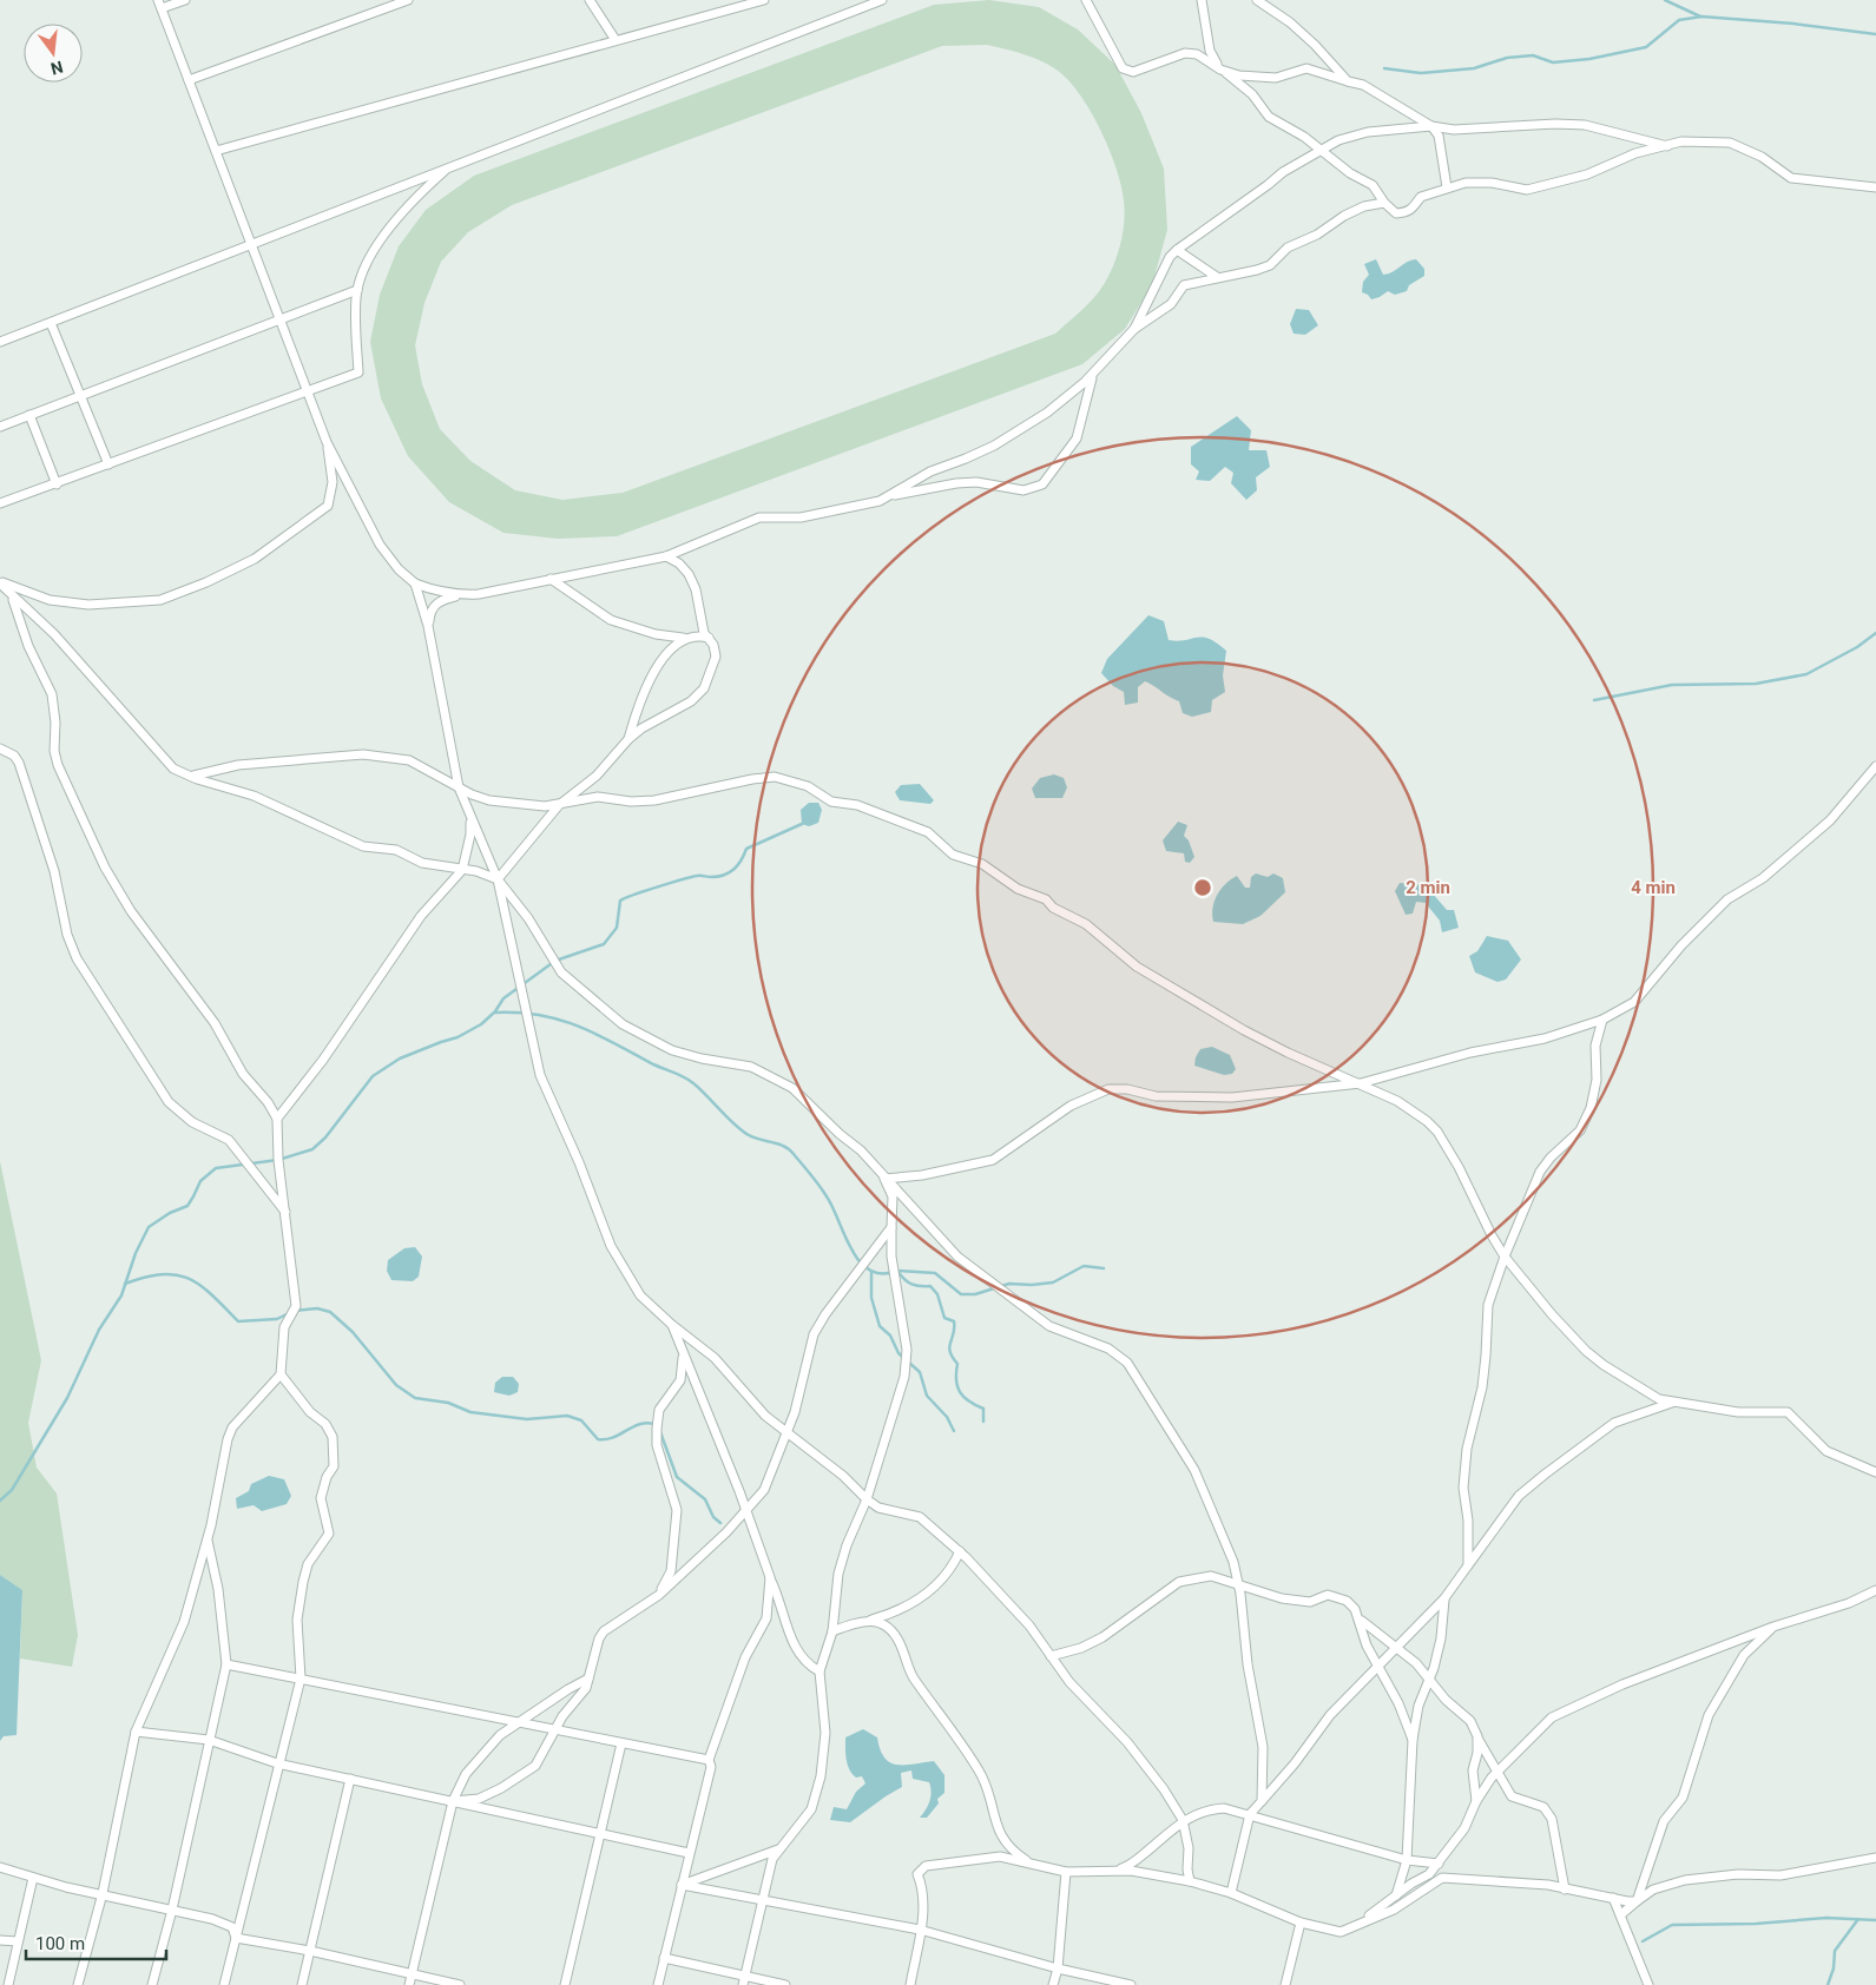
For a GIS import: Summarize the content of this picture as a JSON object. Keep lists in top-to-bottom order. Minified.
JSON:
{"scale_bar":"100 m","north":"bottom","rings":["2 min","4 min"]}
